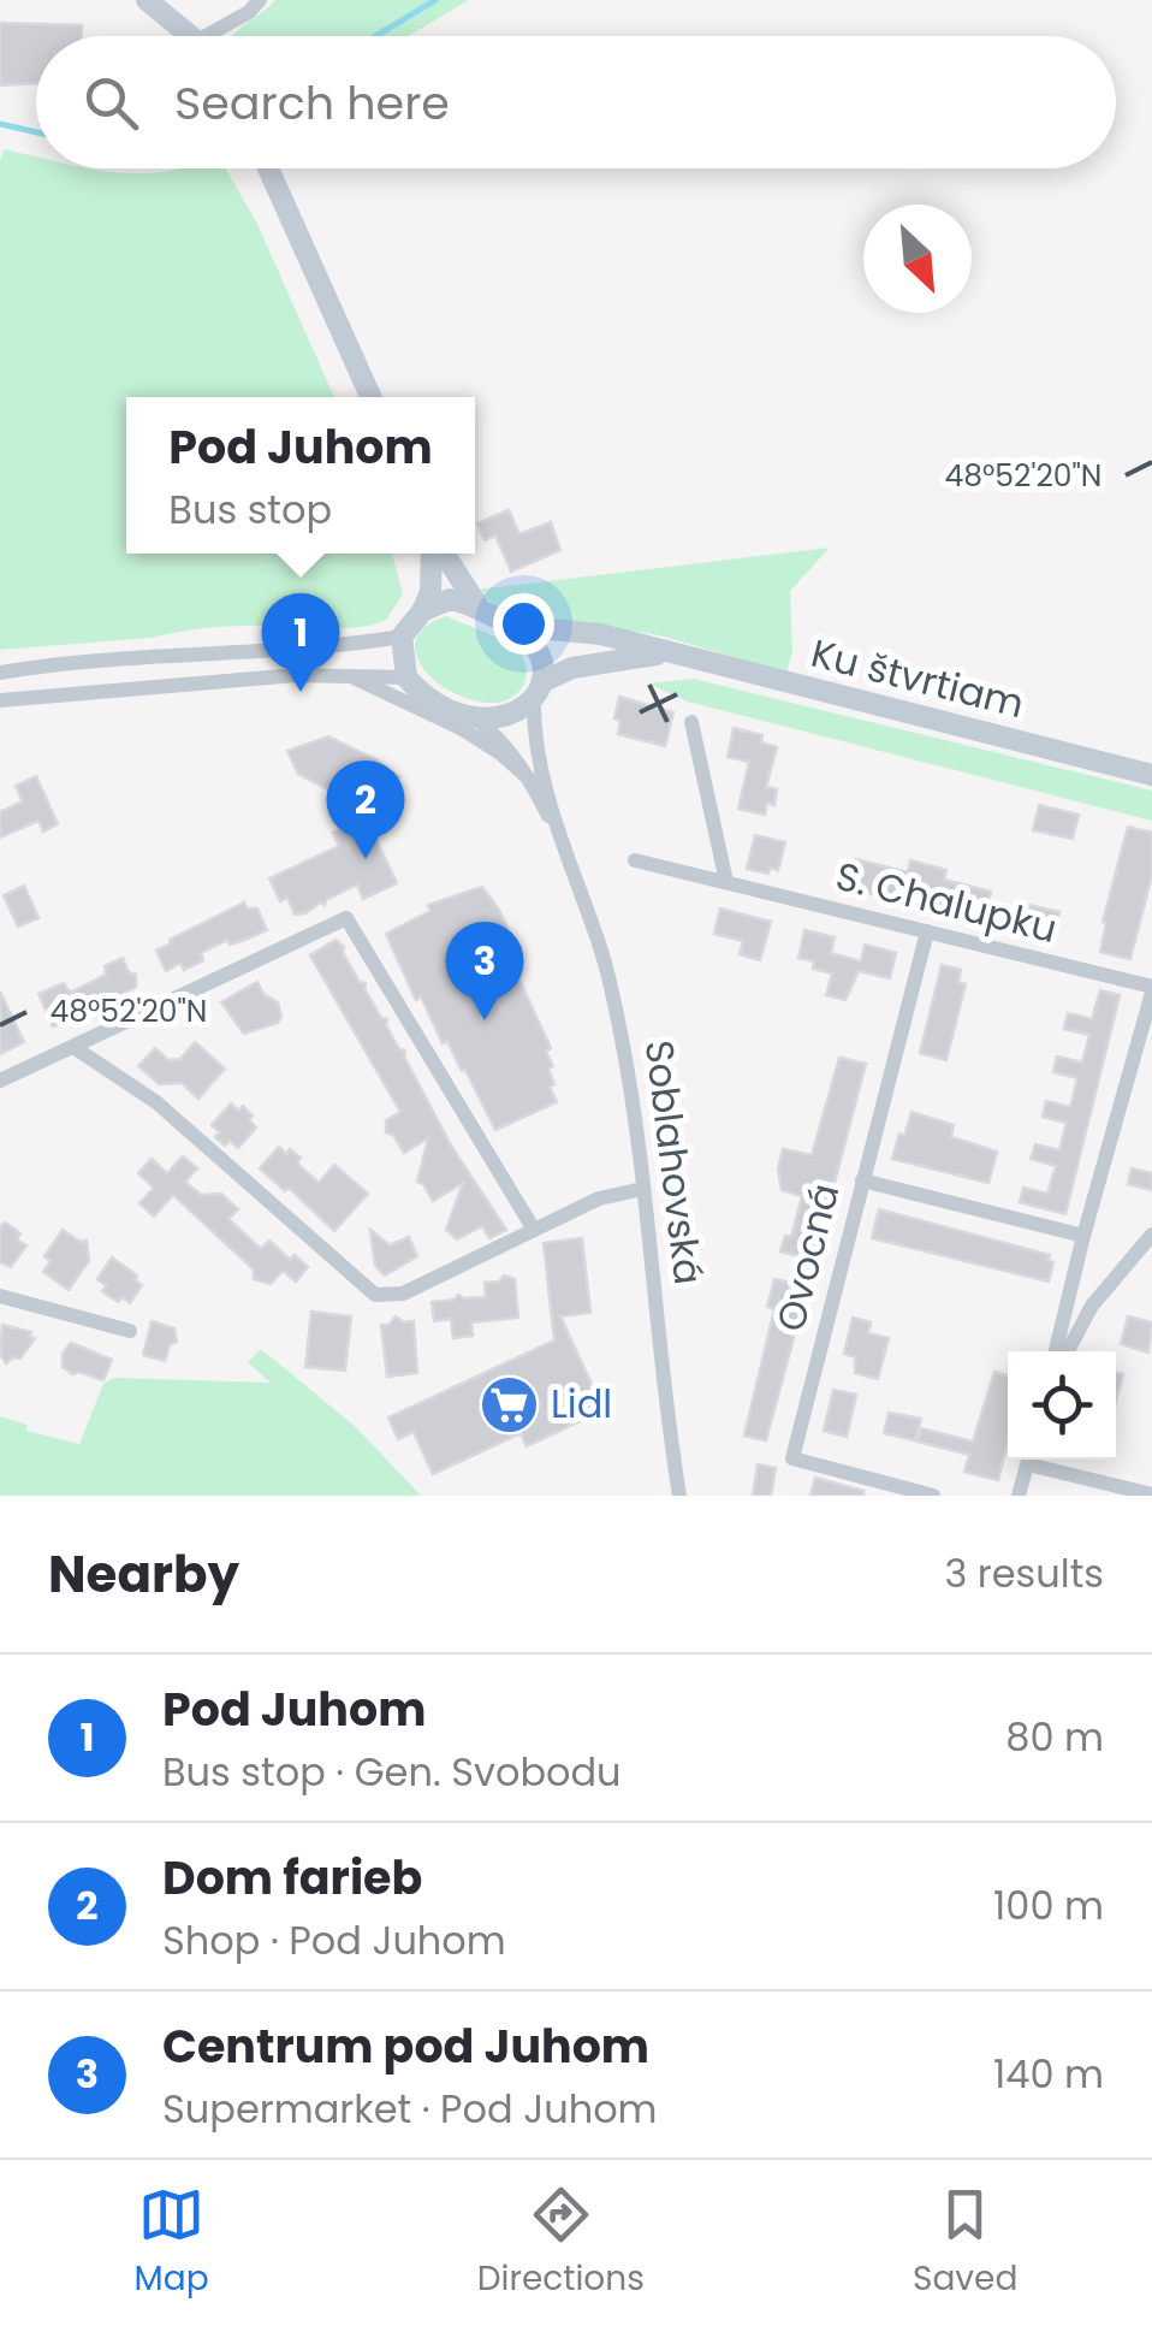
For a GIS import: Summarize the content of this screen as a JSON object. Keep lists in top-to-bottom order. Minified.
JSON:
{"streets":{"street":["Ku štvrtiam","S. Chalupku","Soblahovská","Ovocná"]},"crossings":[["Ku štvrtiam","Soblahovská"],["S. Chalupku","Ovocná"]],"places":{"supermarket":["Lidl"]},"north":"bottom right","page":{"search":"Search here","popup":["Pod Juhom","Bus stop"],"pins":["1","2","3"],"heading":["Nearby","3 results"],"list":[{"mark":"1","name":"Pod Juhom","note":"Bus stop · Gen. Svobodu","value":"80 m"},{"mark":"2","name":"Dom farieb","note":"Shop · Pod Juhom","value":"100 m"},{"mark":"3","name":"Centrum pod Juhom","note":"Supermarket · Pod Juhom","value":"140 m"}],"nav":["Map","Directions","Saved"]},"coordinates":["48°52'20\"N"]}
